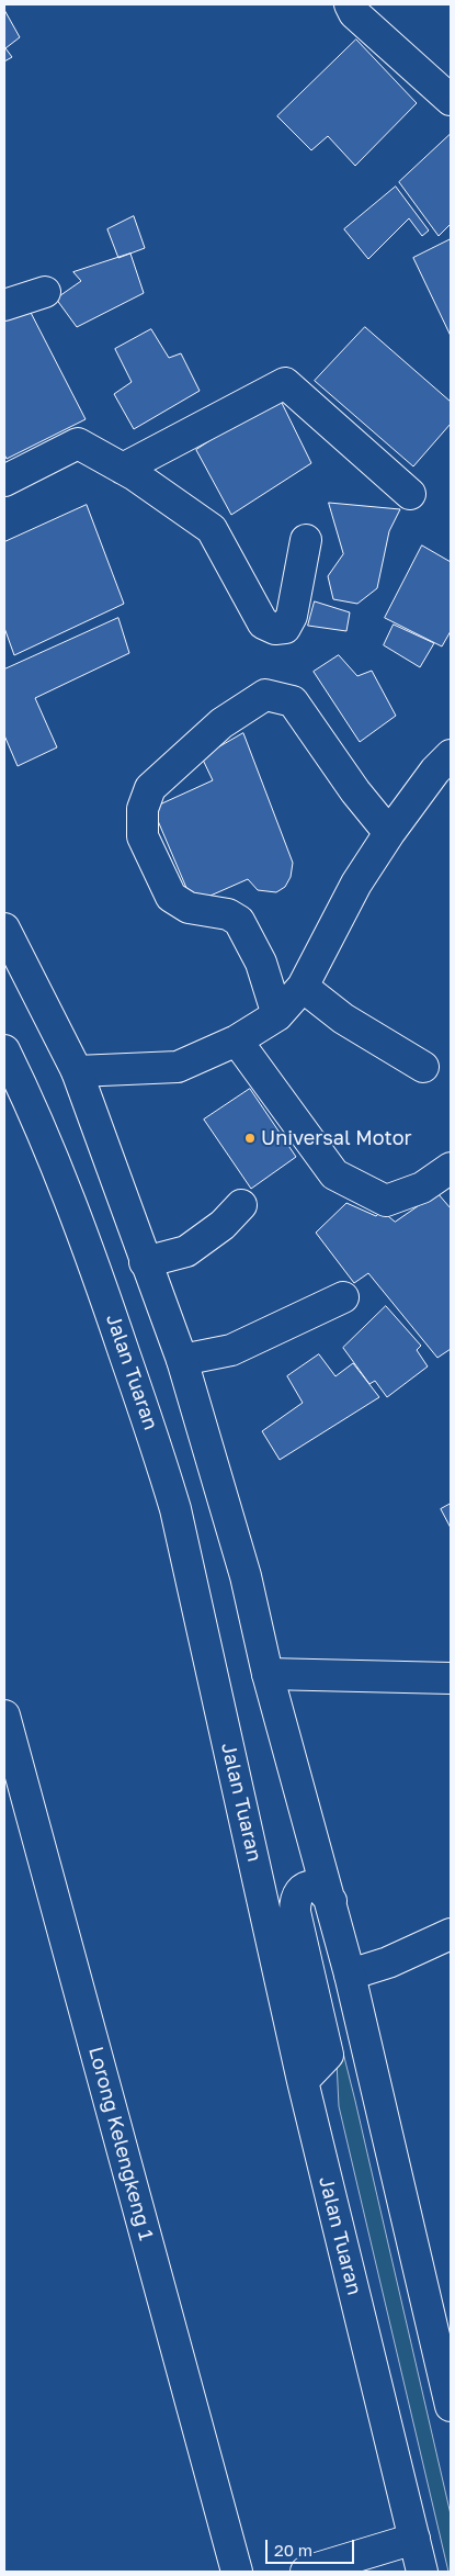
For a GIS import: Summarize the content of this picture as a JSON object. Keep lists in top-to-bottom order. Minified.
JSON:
{"streets":{"main road":["Jalan Tuaran","Lorong Kelengkeng 1"]},"places":["Universal Motor"],"scale_bar":"20 m"}
